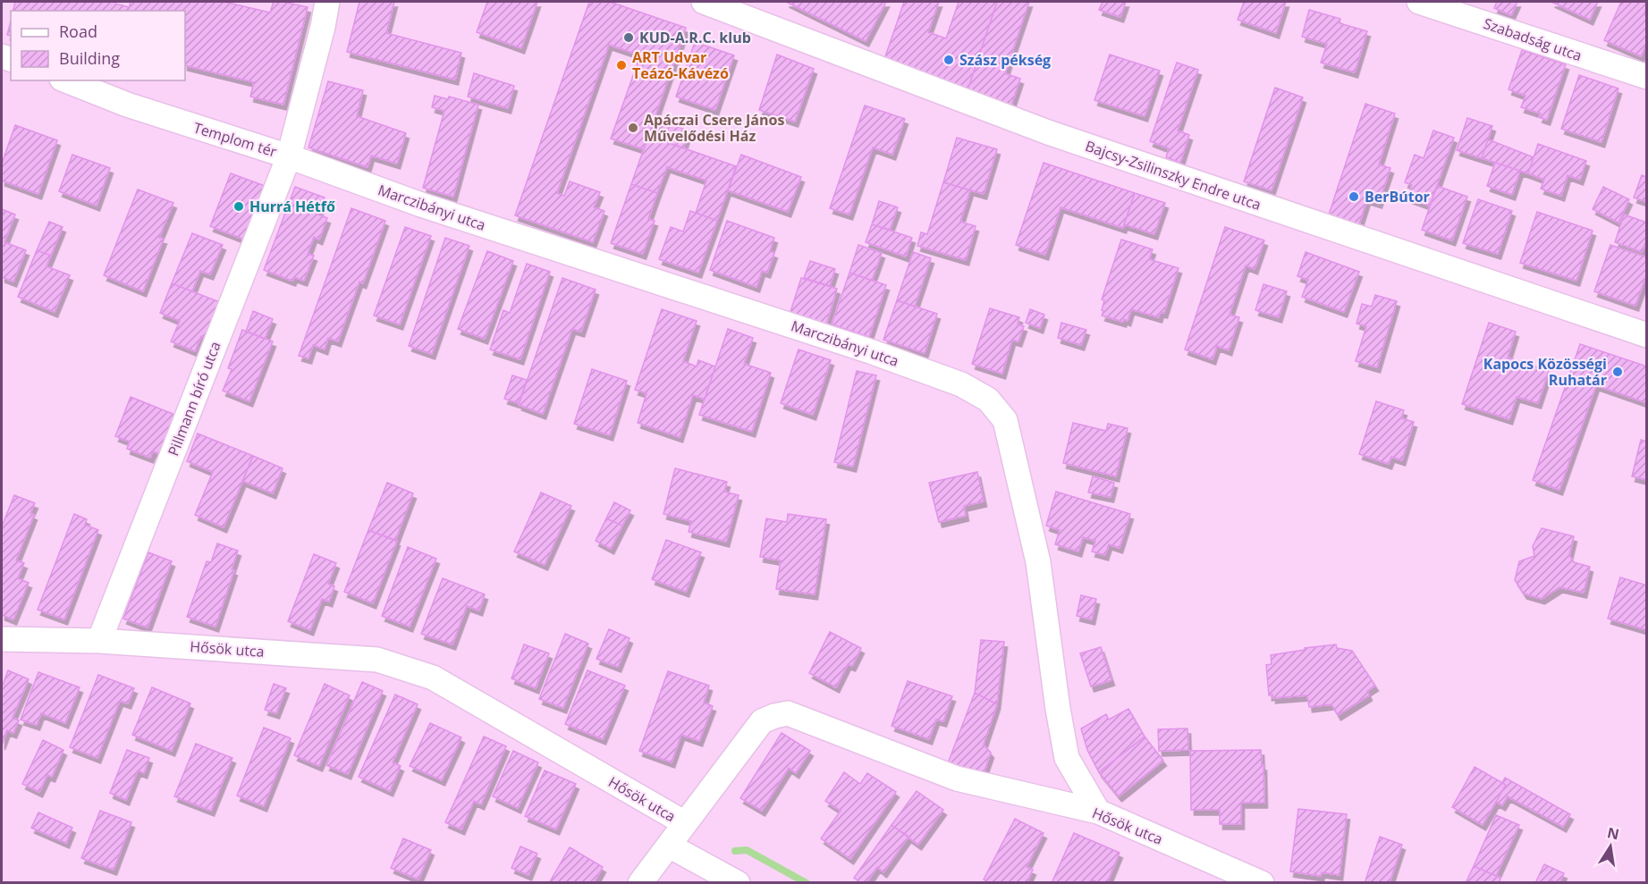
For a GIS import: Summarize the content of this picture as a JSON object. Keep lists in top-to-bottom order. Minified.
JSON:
{"streets":{"street":["Szabadság utca","Templom tér","Bajcsy-Zsilinszky Endre utca","Marczibányi utca","Pillmann bíró utca","Hősök utca"]},"crossings":[["Templom tér","Marczibányi utca"],["Templom tér","Pillmann bíró utca"],["Marczibányi utca","Pillmann bíró utca"],["Marczibányi utca","Hősök utca"],["Pillmann bíró utca","Hősök utca"]],"places":["KUD-A.R.C. klub","Szász pékség","ART Udvar Teázó-Kávézó","Apáczai Csere János Művelődési Ház","BerBútor","Hurrá Hétfő","Kapocs Közösségi Ruhatár"],"legend":["Road","Building"],"north":"top"}
